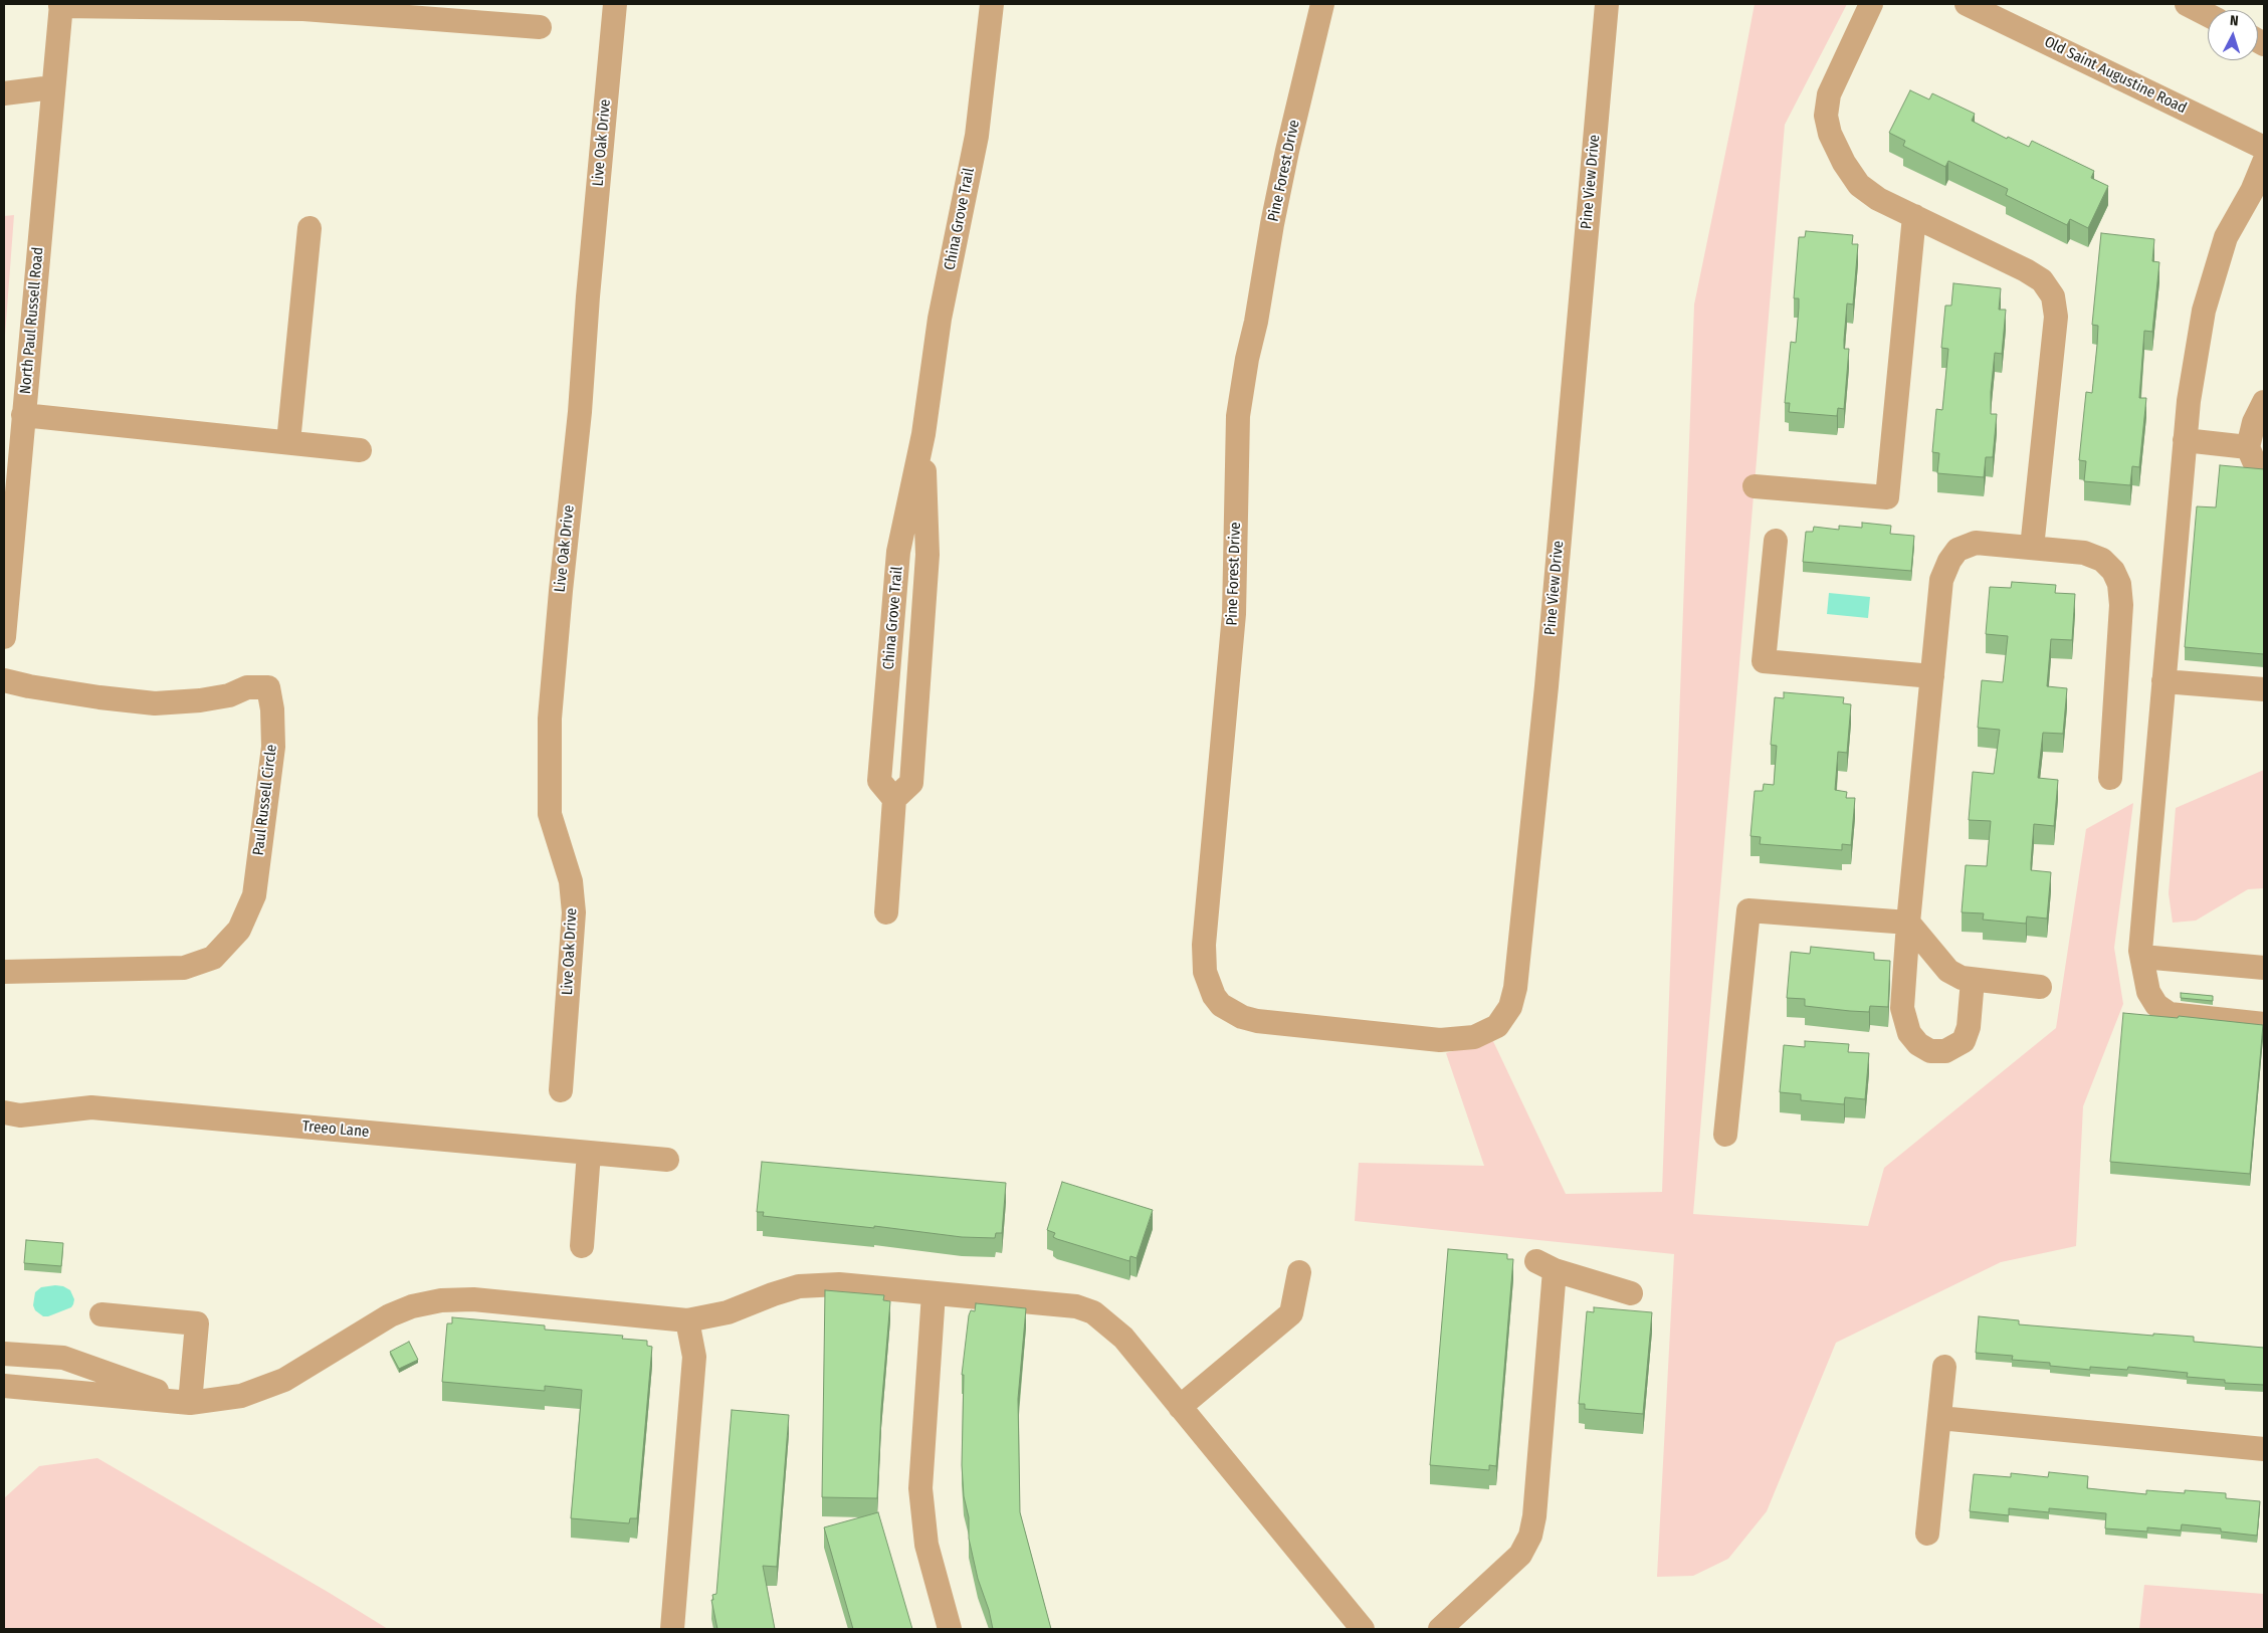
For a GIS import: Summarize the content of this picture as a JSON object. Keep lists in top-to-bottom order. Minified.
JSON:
{"streets":{"street":["Old Saint Augustine Road","Live Oak Drive","Pine Forest Drive","Pine View Drive","China Grove Trail","North Paul Russell Road","Paul Russell Circle","Treeo Lane"]},"crossings":[["Pine Forest Drive","Pine View Drive"]],"north":"top"}
